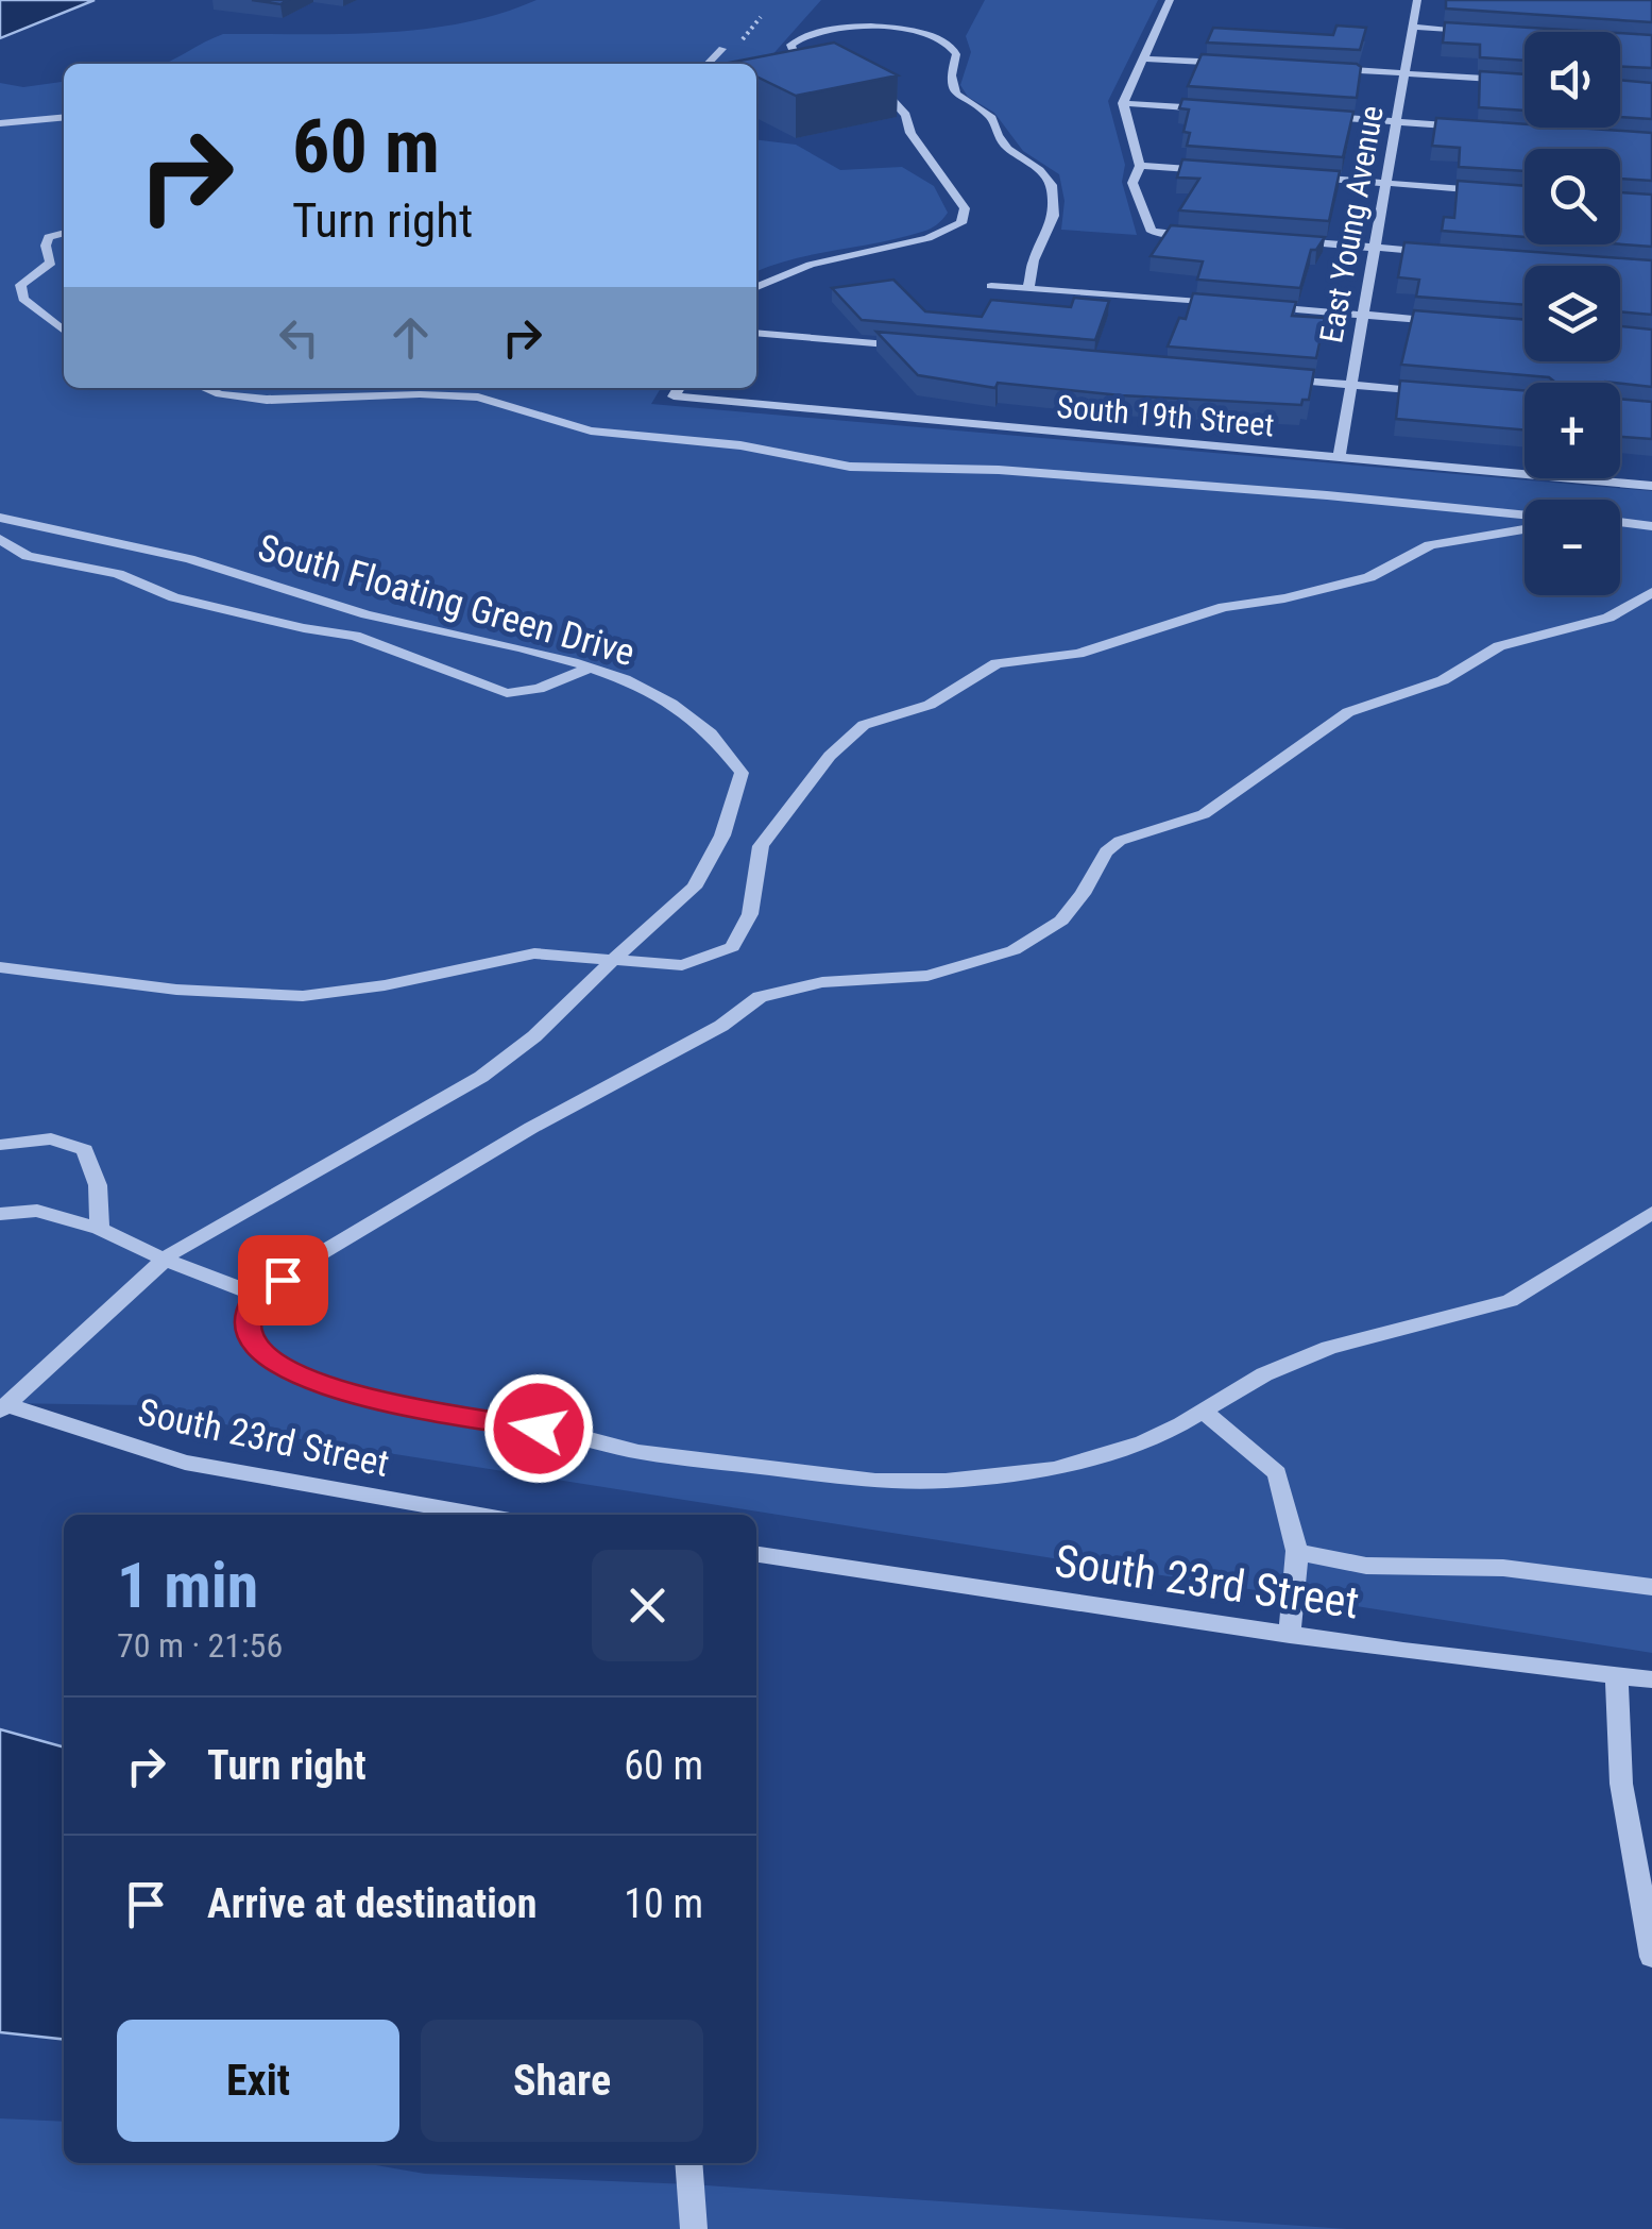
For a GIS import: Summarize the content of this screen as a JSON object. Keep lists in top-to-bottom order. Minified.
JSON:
{"streets":{"street":["East Young Avenue","South 19th Street","South Floating Green Drive","South 23rd Street"]},"crossings":[["East Young Avenue","South 19th Street"],["South Floating Green Drive","South 23rd Street"]],"page":{"map_buttons":["+","−"],"turn":["60 m","Turn right"],"heading":["1 min","70 m · 21:56"],"list":[{"name":"Turn right","value":"60 m"},{"name":"Arrive at destination","value":"10 m"}],"buttons":["Exit","Share"]}}
